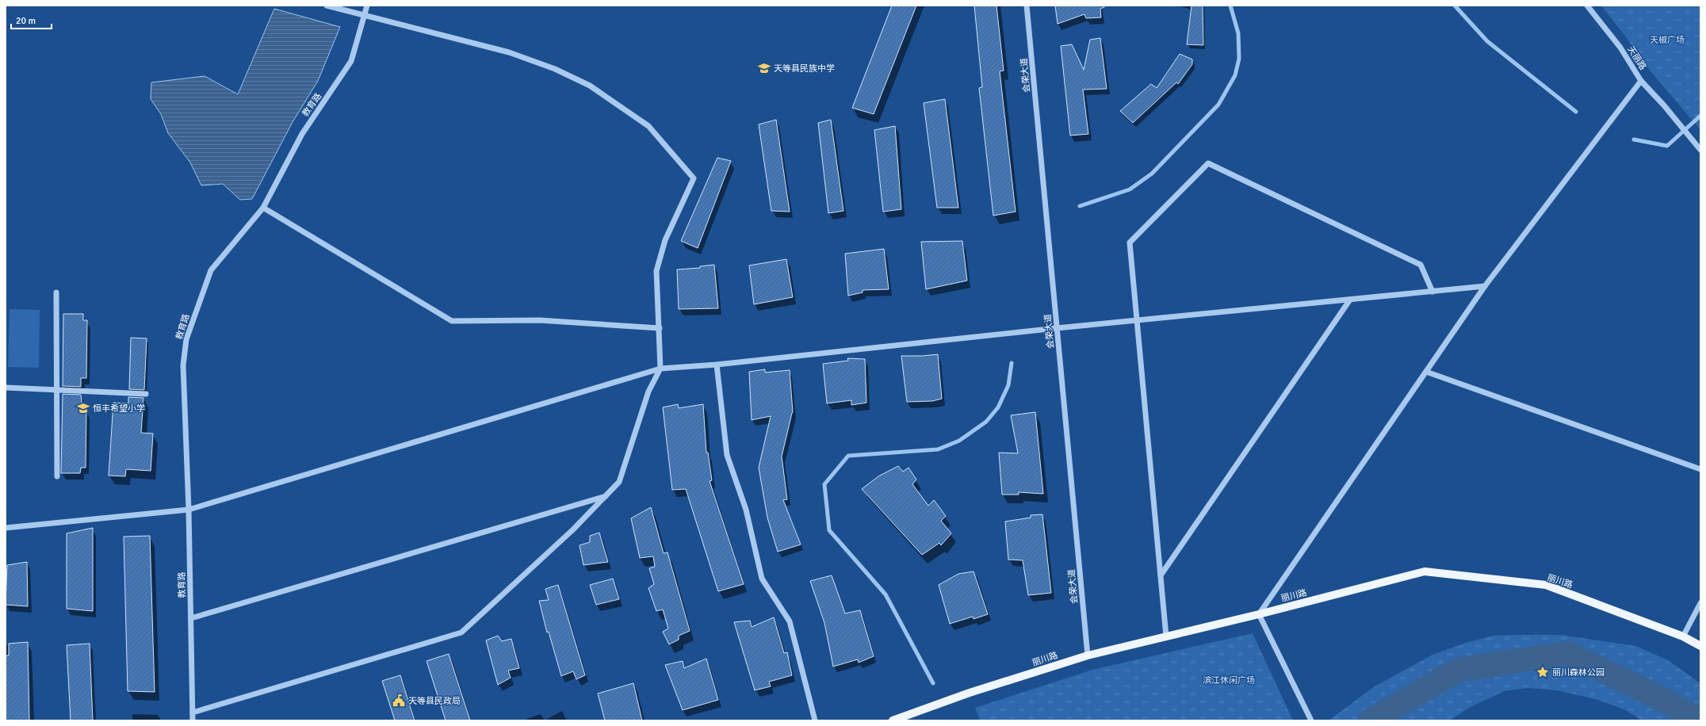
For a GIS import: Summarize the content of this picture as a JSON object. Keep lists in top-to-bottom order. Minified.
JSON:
{"streets":{"main road":["丽川路"],"street":["天丽路","会荣大道","教育路"]},"crossings":[["会荣大道","丽川路"]],"parks":["天椒广场","滨江休闲广场"],"places":{"school or university":["天等县民族中学","恒丰希望小学"],"place":["丽川森林公园"],"public building":["天等县民政局"]},"scale_bar":"20 m"}
